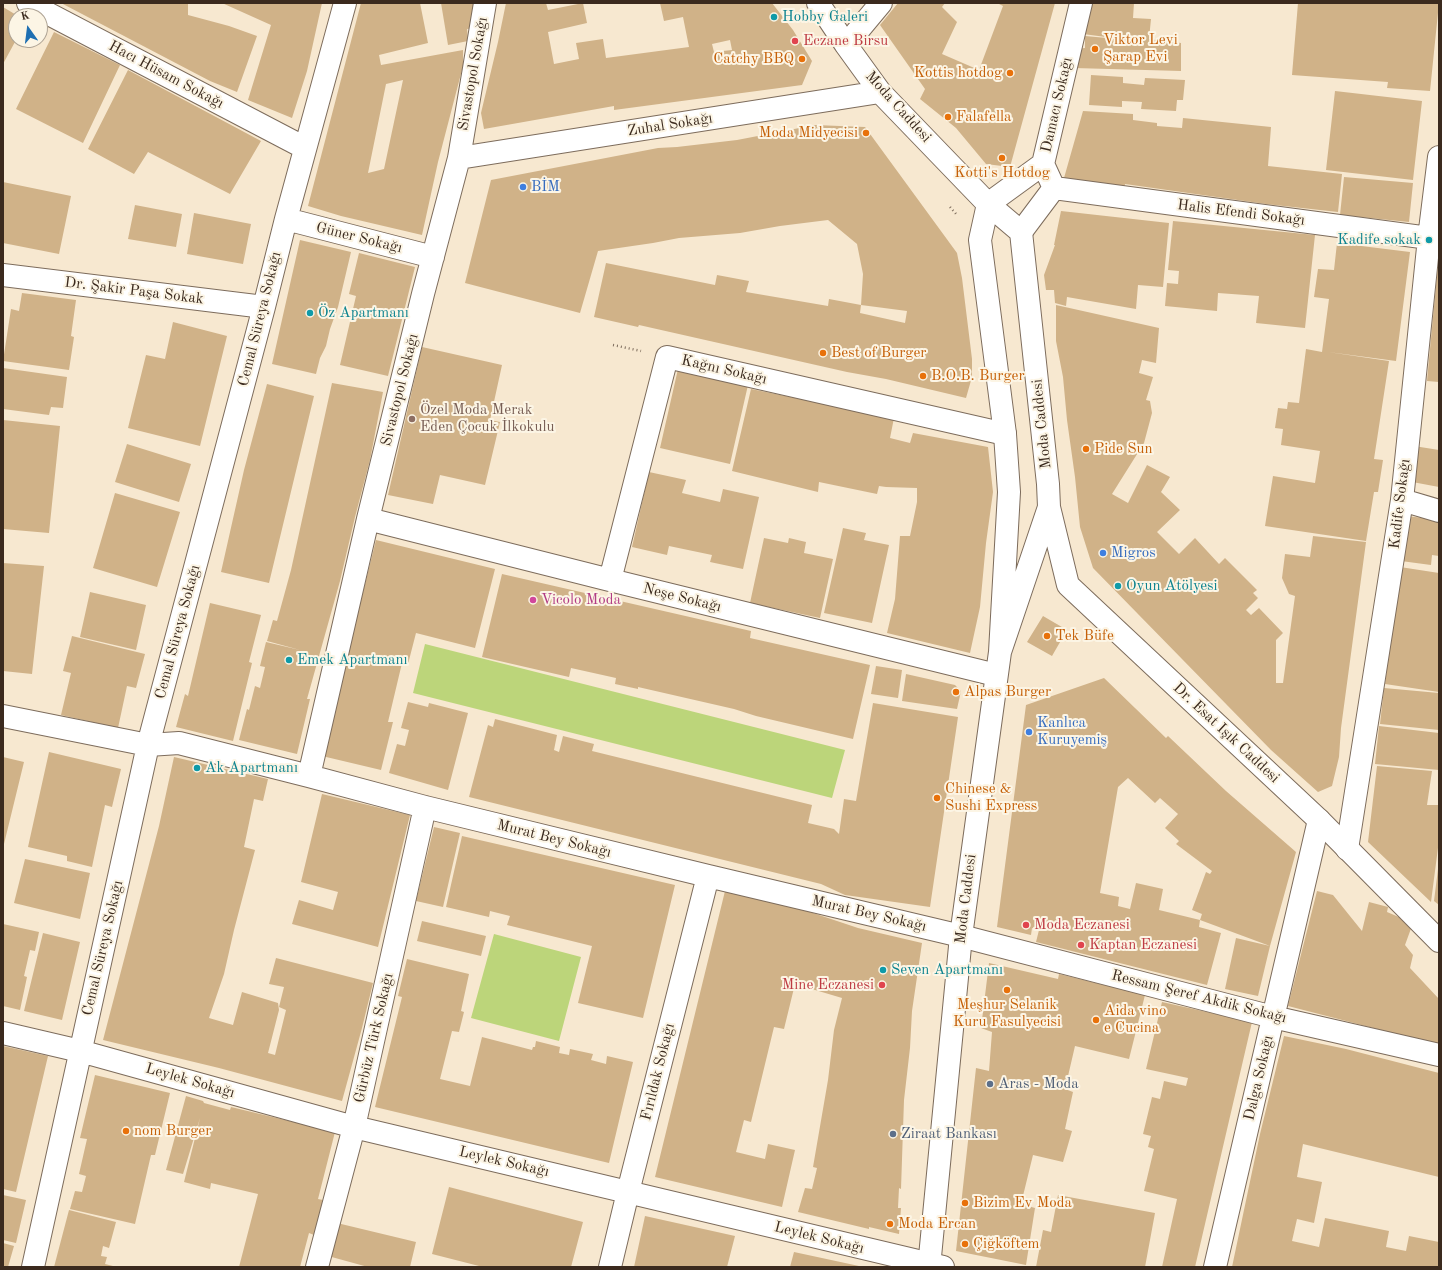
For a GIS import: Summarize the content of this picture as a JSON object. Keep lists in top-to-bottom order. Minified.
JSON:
{"streets":{"street":["Sivastopol Sokağı","Hacı Hüsam Sokağı","Damacı Sokağı","Moda Caddesi","Zuhal Sokağı","Halis Efendi Sokağı","Güner Sokağı","Dr. Şakir Paşa Sokak","Cemal Süreya Sokağı","Kağnı Sokağı","Kadife Sokağı","Neşe Sokağı","Dr. Esat Işık Caddesi","Murat Bey Sokağı","Ressam Şeref Akdik Sokağı","Gürbüz Türk Sokağı","Fırıldak Sokağı","Dalga Sokağı","Leylek Sokağı"]},"crossings":[["Sivastopol Sokağı","Zuhal Sokağı"],["Sivastopol Sokağı","Güner Sokağı"],["Sivastopol Sokağı","Neşe Sokağı"],["Sivastopol Sokağı","Murat Bey Sokağı"],["Hacı Hüsam Sokağı","Cemal Süreya Sokağı"],["Damacı Sokağı","Moda Caddesi"],["Moda Caddesi","Zuhal Sokağı"],["Moda Caddesi","Kağnı Sokağı"],["Moda Caddesi","Neşe Sokağı"],["Moda Caddesi","Dr. Esat Işık Caddesi"],["Moda Caddesi","Murat Bey Sokağı"],["Moda Caddesi","Ressam Şeref Akdik Sokağı"],["Moda Caddesi","Leylek Sokağı"],["Halis Efendi Sokağı","Kadife Sokağı"],["Güner Sokağı","Cemal Süreya Sokağı"],["Dr. Şakir Paşa Sokak","Cemal Süreya Sokağı"],["Cemal Süreya Sokağı","Murat Bey Sokağı"],["Cemal Süreya Sokağı","Leylek Sokağı"],["Kağnı Sokağı","Neşe Sokağı"],["Kadife Sokağı","Dr. Esat Işık Caddesi"],["Dr. Esat Işık Caddesi","Dalga Sokağı"],["Murat Bey Sokağı","Ressam Şeref Akdik Sokağı"],["Murat Bey Sokağı","Gürbüz Türk Sokağı"],["Murat Bey Sokağı","Fırıldak Sokağı"],["Ressam Şeref Akdik Sokağı","Dalga Sokağı"],["Gürbüz Türk Sokağı","Leylek Sokağı"],["Fırıldak Sokağı","Leylek Sokağı"]],"places":["Hobby Galeri","Eczane Birsu","Viktor Levi Şarap Evi","Catchy BBQ","Kottis hotdog","Falafella","Moda Midyecisi","Kotti's Hotdog","BİM","Kadife sokak","Öz Apartmanı","Best of Burger","B.O.B. Burger","Özel Moda Merak Eden Çocuk İlkokulu","Pide Sun","Migros","Oyun Atölyesi","Vicolo Moda","Tek Büfe","Emek Apartmanı","Alpas Burger","Kanlıca Kuruyemiş","Ak Apartmanı","Chinese & Sushi Express","Moda Eczanesi","Kaptan Eczanesi","Seven Apartmanı","Mine Eczanesi","Meşhur Selanik Kuru Fasulyecisi","Aida vino e Cucina","Aras - Moda","nom Burger","Ziraat Bankası","Bizim Ev Moda","Moda Ercan","Çiğköftem"],"north":"top"}
